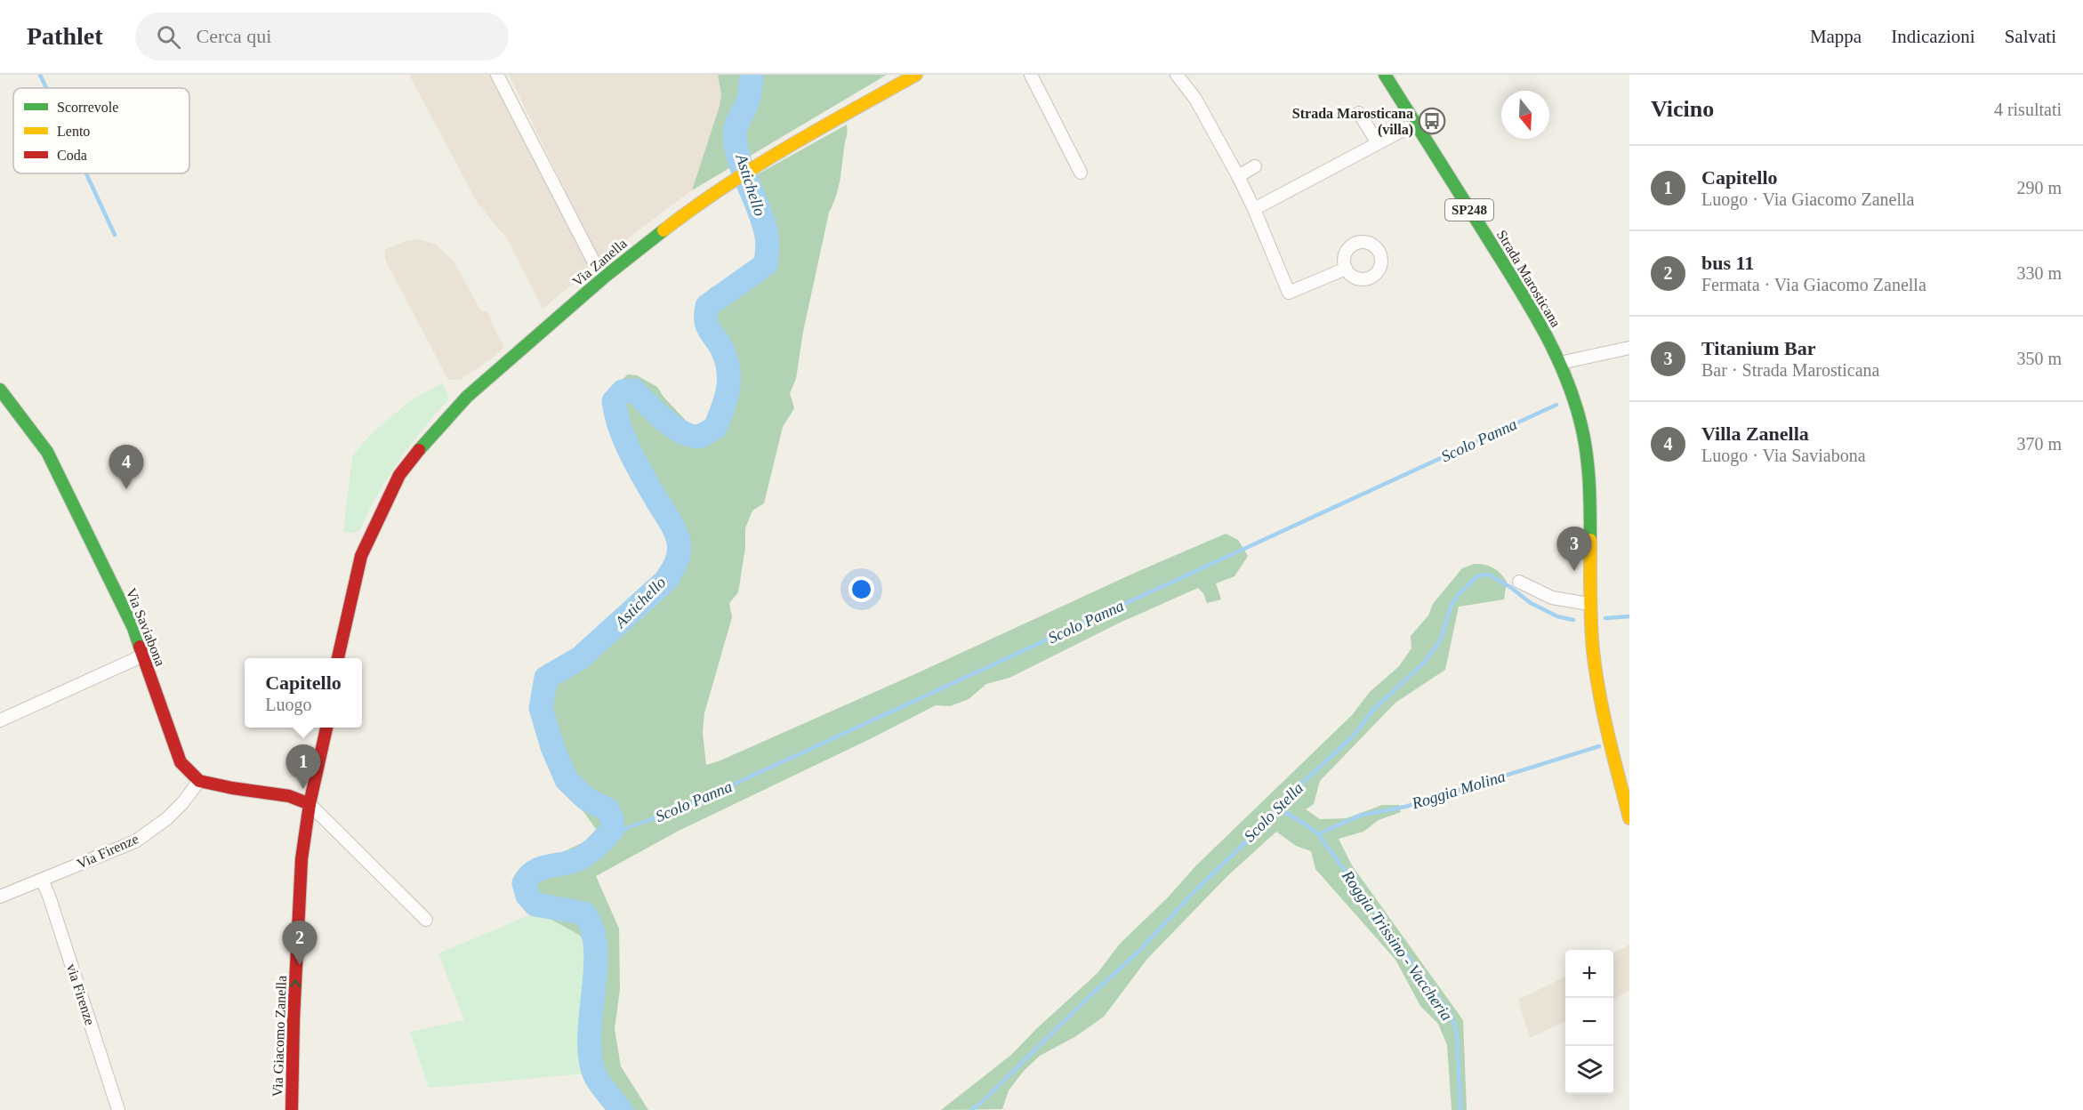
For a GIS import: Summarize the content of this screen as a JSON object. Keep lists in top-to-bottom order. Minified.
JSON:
{"streets":{"street":["SP248","Via Zanella","Strada Marosticana","Via Saviabona","Via Firenze","via Firenze","Via Giacomo Zanella"]},"crossings":[["Via Saviabona","Via Firenze"],["Via Firenze","via Firenze"]],"one_way":["Via Giacomo Zanella"],"water":["Astichello","Scolo Panna","Roggia Molina","Scolo Stella","Roggia Trissino - Vaccheria"],"places":{"bus stop":["Strada Marosticana (villa)"]},"legend":["Scorrevole","Lento","Coda"],"north":"bottom","page":{"header":"Pathlet","search":"Cerca qui","nav":["Mappa","Indicazioni","Salvati"],"heading":["Vicino","4 risultati"],"list":[{"mark":"1","name":"Capitello","note":"Luogo · Via Giacomo Zanella","value":"290 m"},{"mark":"2","name":"bus 11","note":"Fermata · Via Giacomo Zanella","value":"330 m"},{"mark":"3","name":"Titanium Bar","note":"Bar · Strada Marosticana","value":"350 m"},{"mark":"4","name":"Villa Zanella","note":"Luogo · Via Saviabona","value":"370 m"}],"pins":["4","3","1","2"],"popup":["Capitello","Luogo"],"map_buttons":["+","−"]}}
